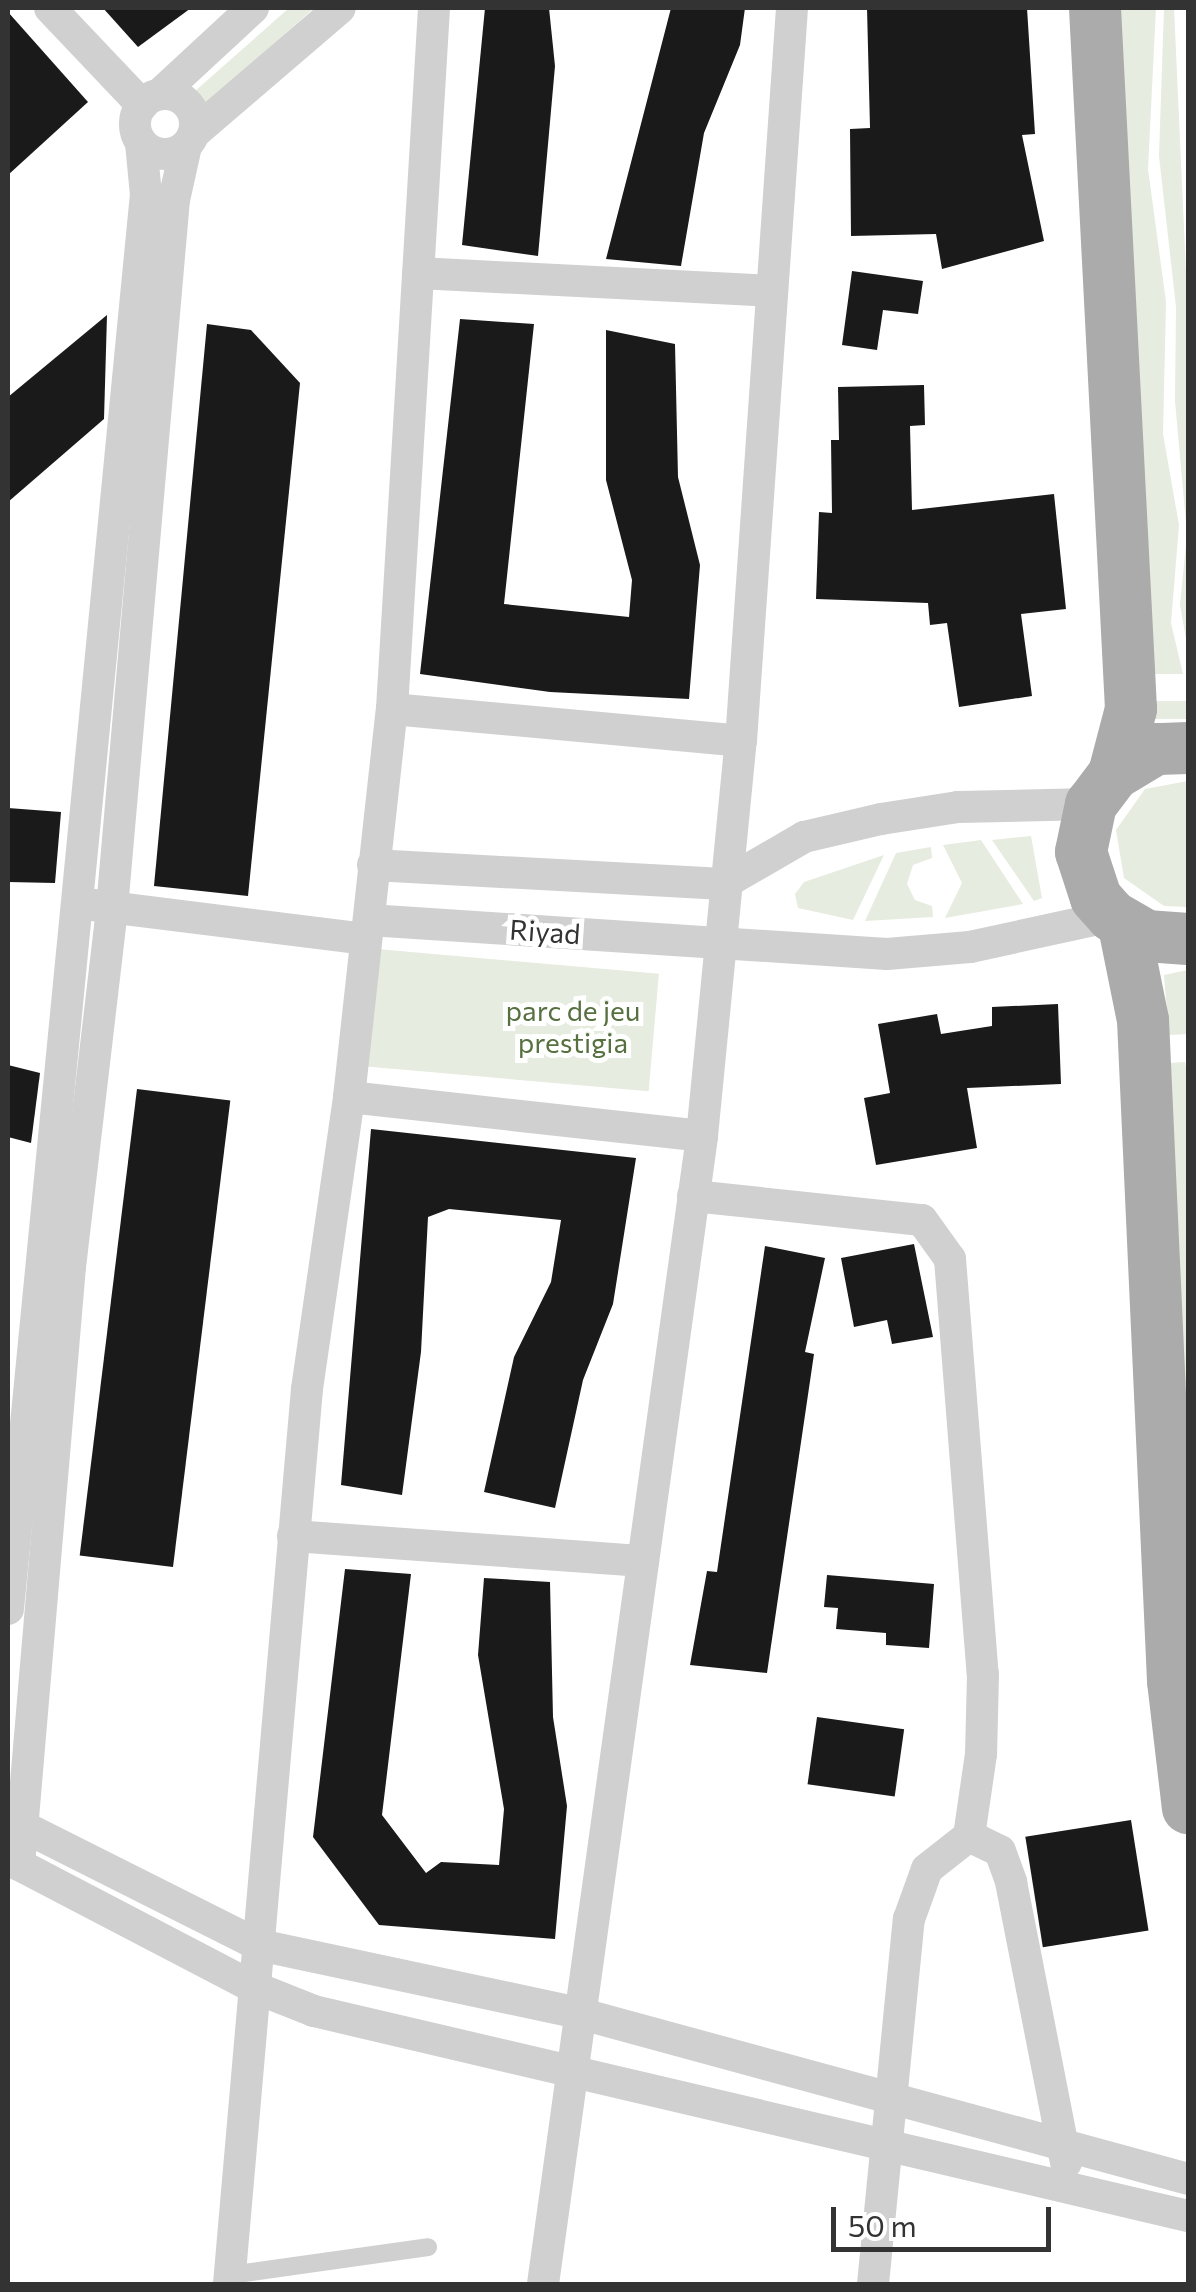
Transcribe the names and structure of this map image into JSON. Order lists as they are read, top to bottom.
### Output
{
  "streets": {
    "street": ["Riyad"]
  },
  "parks": ["parc de jeu prestigia"],
  "scale_bar": "50 m"
}
